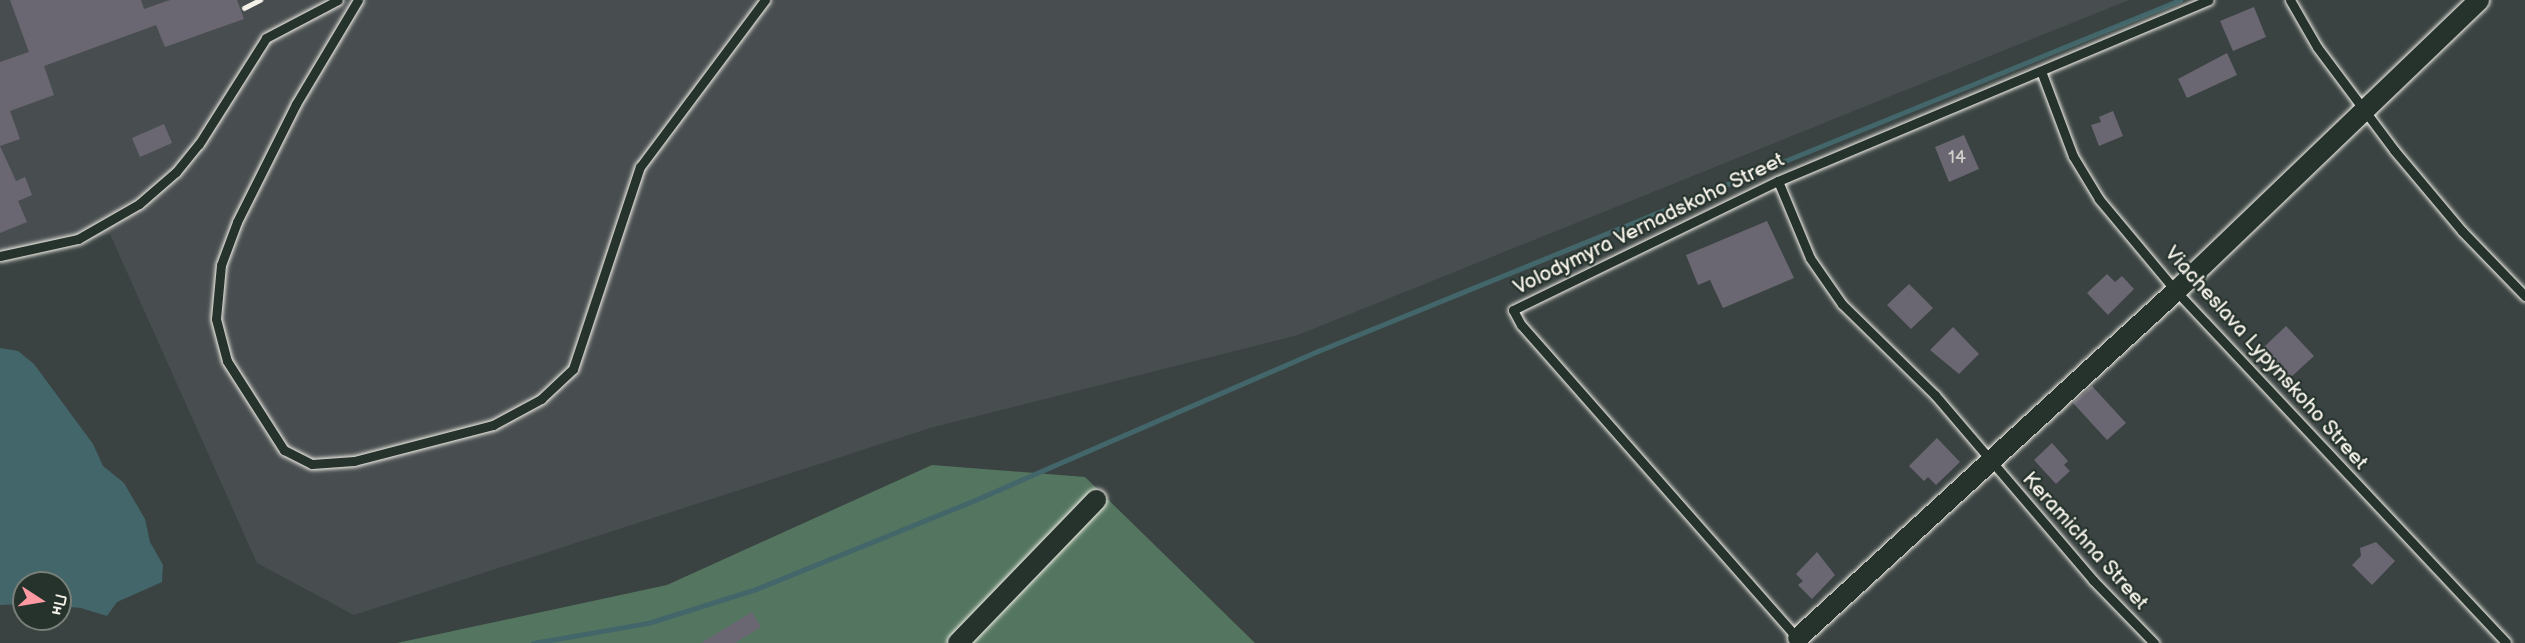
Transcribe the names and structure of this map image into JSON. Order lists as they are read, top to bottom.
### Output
{
  "streets": {
    "lane": ["Volodymyra Vernadskoho Street", "Viacheslava Lypynskoho Street", "Keramichna Street"]
  },
  "crossings": [
    ["Volodymyra Vernadskoho Street", "Viacheslava Lypynskoho Street"],
    ["Volodymyra Vernadskoho Street", "Keramichna Street"]
  ],
  "house_numbers": ["14"],
  "north": "right"
}
